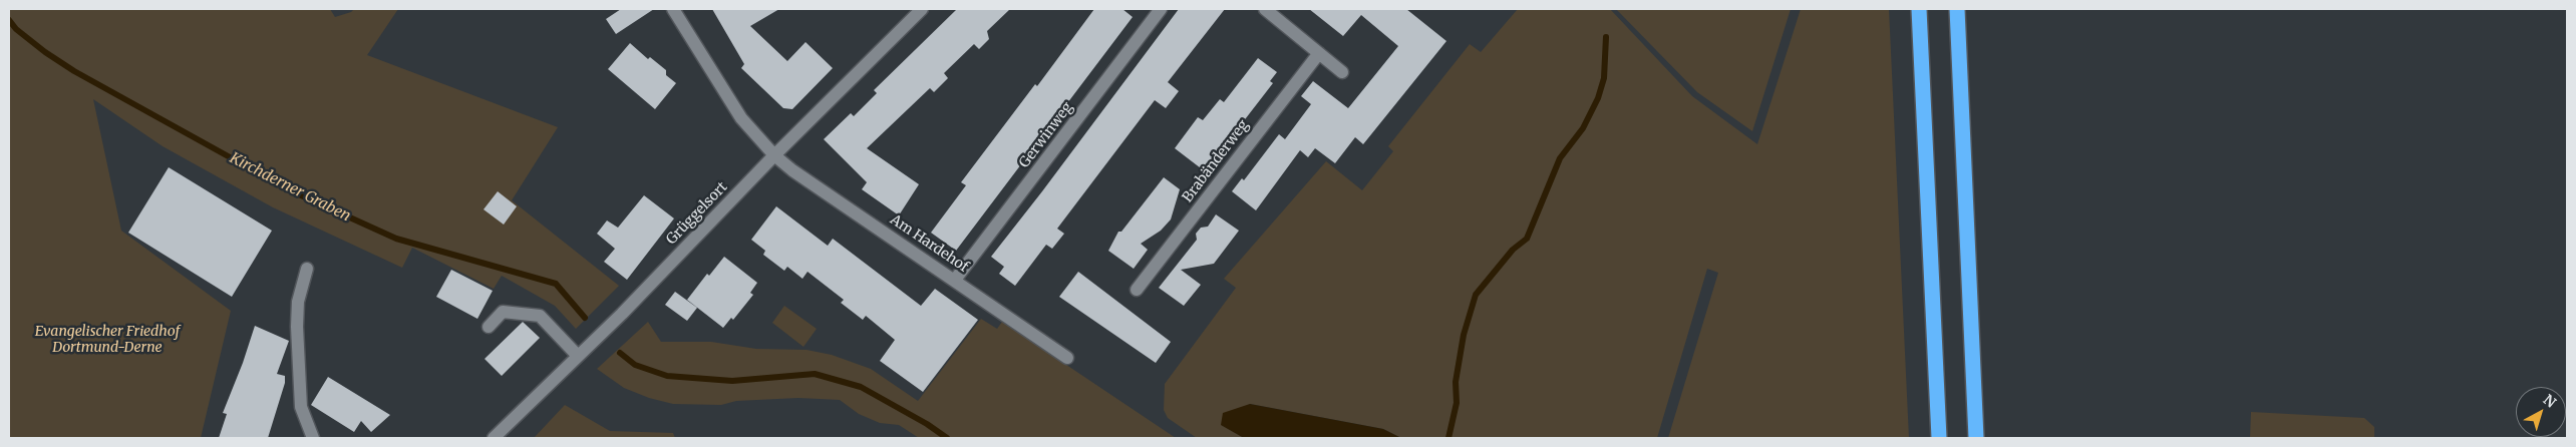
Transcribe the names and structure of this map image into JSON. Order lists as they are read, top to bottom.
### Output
{
  "streets": {
    "street": [
      "Gerwinweg",
      "Brabänderweg",
      "Grüggelsort",
      "Am Hardehof"
    ]
  },
  "crossings": [
    ["Gerwinweg", "Am Hardehof"],
    ["Grüggelsort", "Am Hardehof"]
  ],
  "water": ["Kirchderner Graben"],
  "parks": ["Evangelischer Friedhof Dortmund-Derne"],
  "north": "top right"
}
